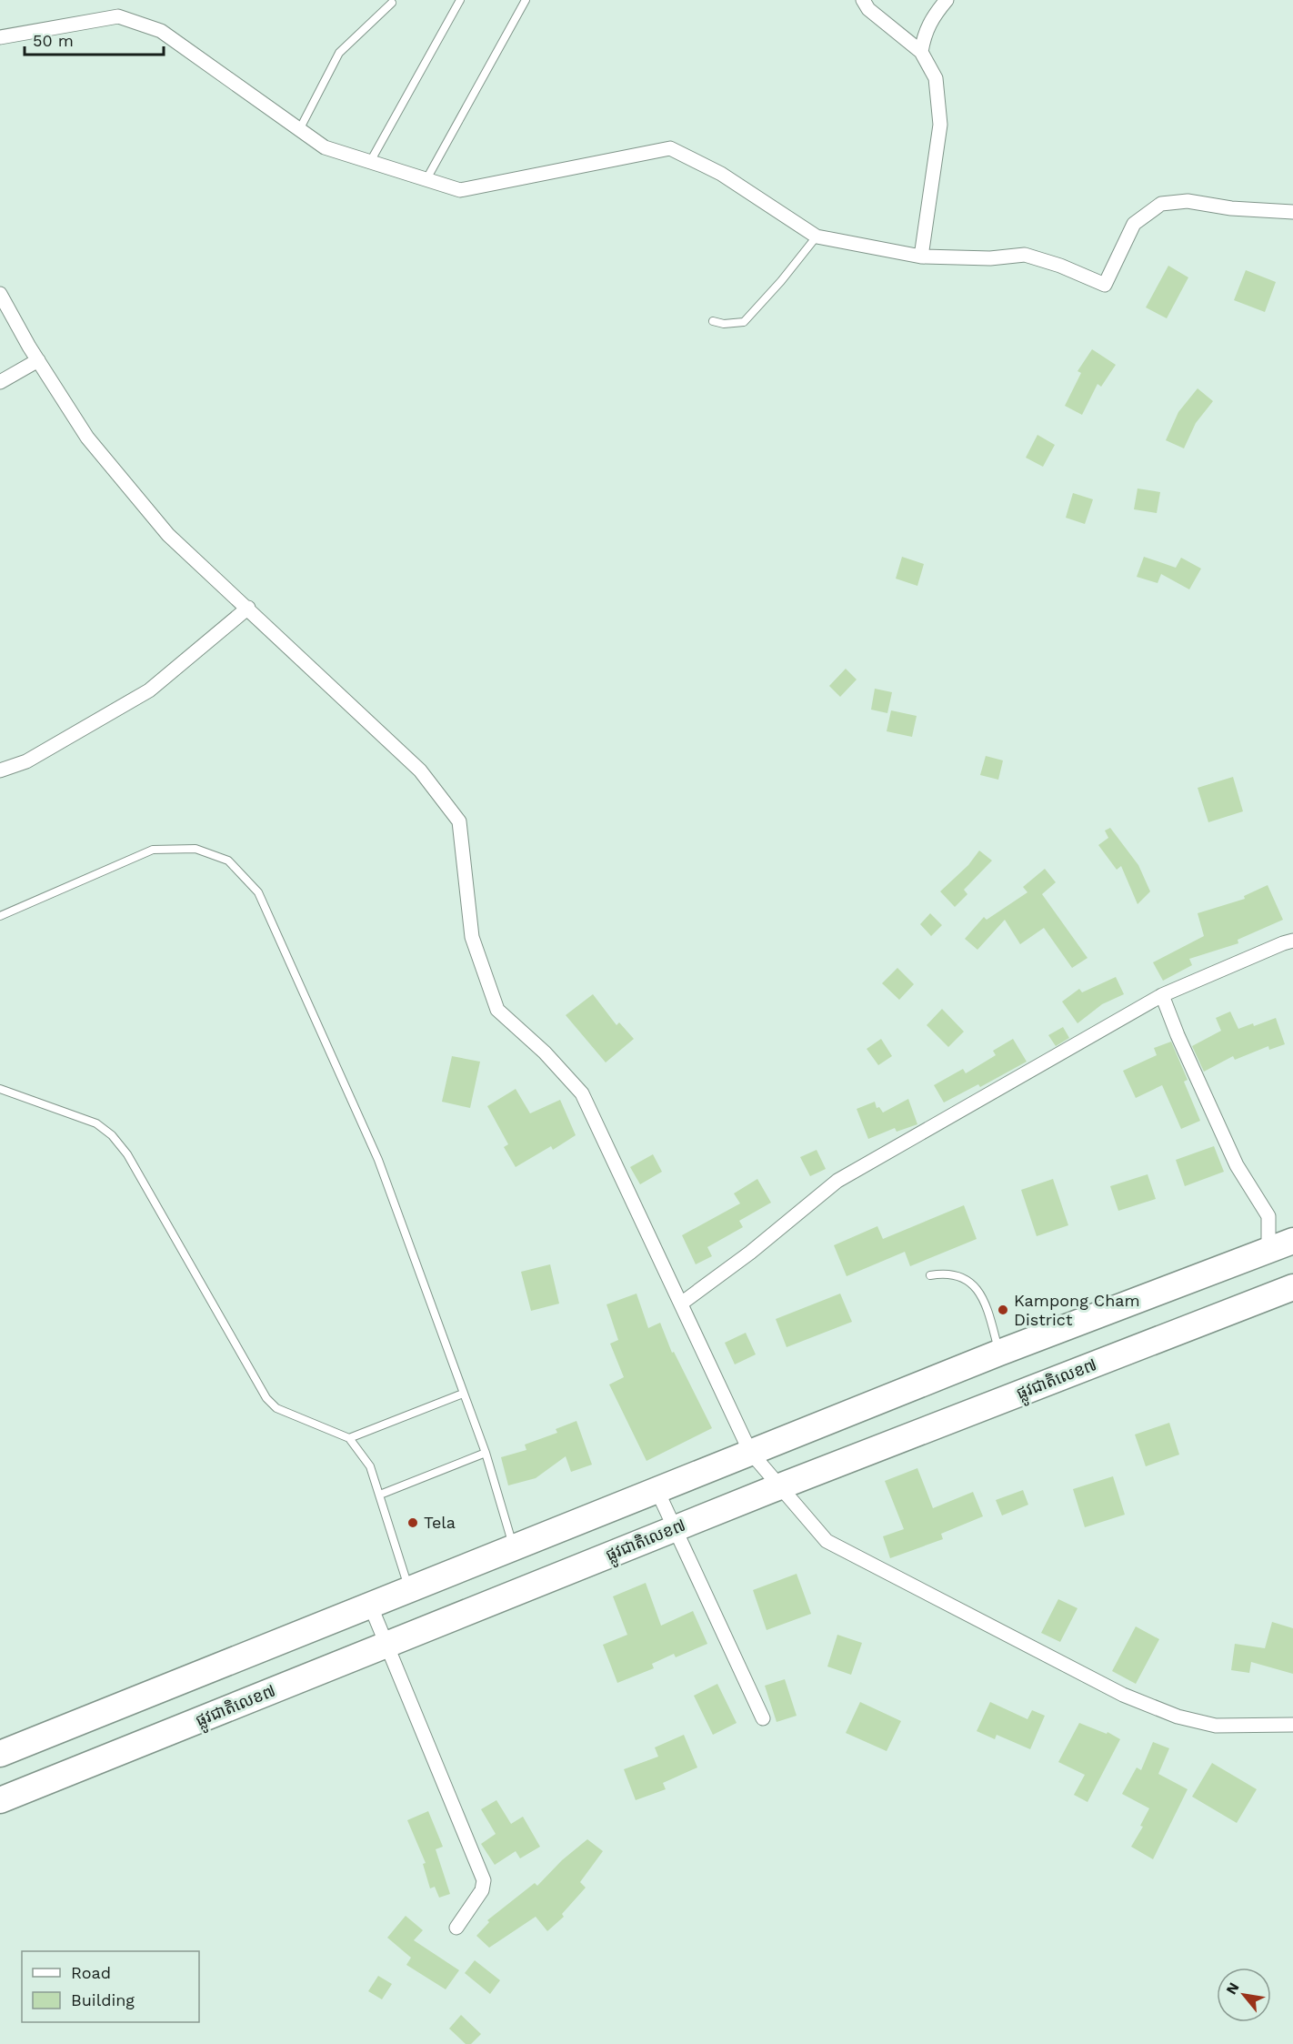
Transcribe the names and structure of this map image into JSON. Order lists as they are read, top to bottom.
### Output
{
  "streets": {
    "highway": ["ផ្លូវជាតិលេខ៧"]
  },
  "places": ["Kampong Cham District", "Tela"],
  "legend": ["Road", "Building"],
  "scale_bar": "50 m",
  "north": "top left"
}
